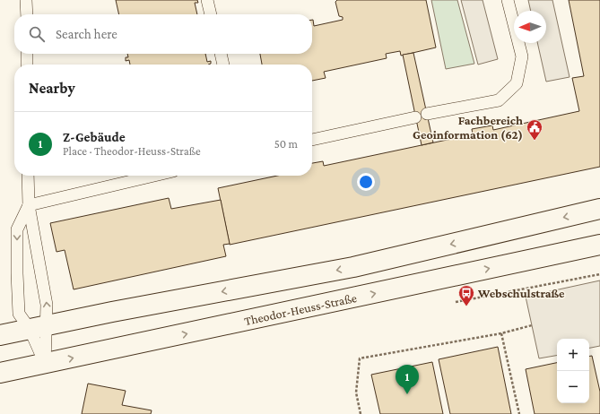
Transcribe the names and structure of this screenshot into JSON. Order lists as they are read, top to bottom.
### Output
{
  "streets": {
    "main road": ["Theodor-Heuss-Straße"]
  },
  "places": {
    "public building": ["Fachbereich Geoinformation (62)"],
    "bus stop": ["Webschulstraße"]
  },
  "north": "left",
  "page": {
    "search": "Search here",
    "heading": "Nearby",
    "list": [
      {
        "mark": "1",
        "name": "Z-Gebäude",
        "note": "Place · Theodor-Heuss-Straße",
        "value": "50 m"
      }
    ],
    "map_buttons": ["+", "−"],
    "pins": "1"
  }
}
